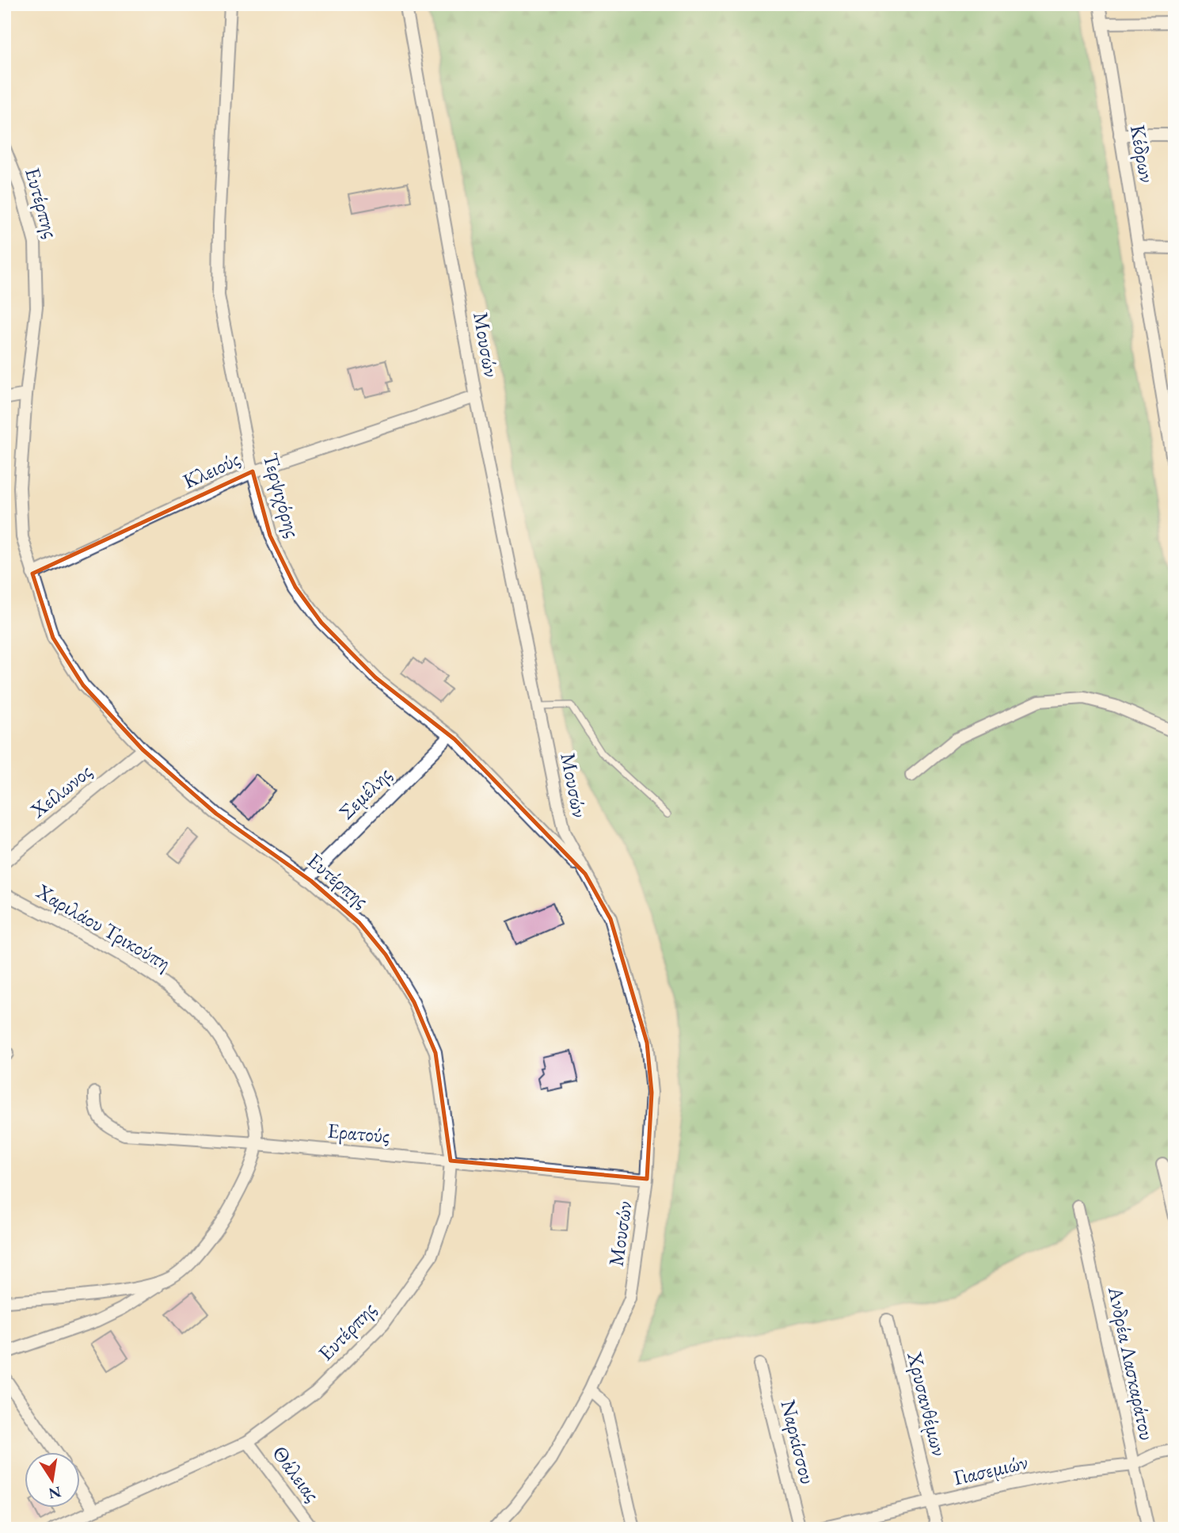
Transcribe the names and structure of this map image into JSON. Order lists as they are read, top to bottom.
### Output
{
  "streets": {
    "street": [
      "Κέδρων",
      "Ευτέρπης",
      "Μουσών",
      "Κλειούς",
      "Τερψιχόρης",
      "Χείλωνος",
      "Σεμέλης",
      "Χαριλάου Τρικούπη",
      "Ερατούς",
      "Ανδρέα Λασκαράτου",
      "Χρυσανθέμων",
      "Ναρκίσσου",
      "Γιασεμιών",
      "Θάλειας"
    ]
  },
  "crossings": [
    ["Ευτέρπης", "Κλειούς"],
    ["Ευτέρπης", "Χείλωνος"],
    ["Ευτέρπης", "Σεμέλης"],
    ["Ευτέρπης", "Ερατούς"],
    ["Ευτέρπης", "Θάλειας"],
    ["Μουσών", "Κλειούς"],
    ["Μουσών", "Τερψιχόρης"],
    ["Μουσών", "Ερατούς"],
    ["Κλειούς", "Τερψιχόρης"],
    ["Τερψιχόρης", "Σεμέλης"],
    ["Χαριλάου Τρικούπη", "Ερατούς"],
    ["Ανδρέα Λασκαράτου", "Γιασεμιών"],
    ["Χρυσανθέμων", "Γιασεμιών"]
  ],
  "north": "bottom"
}
